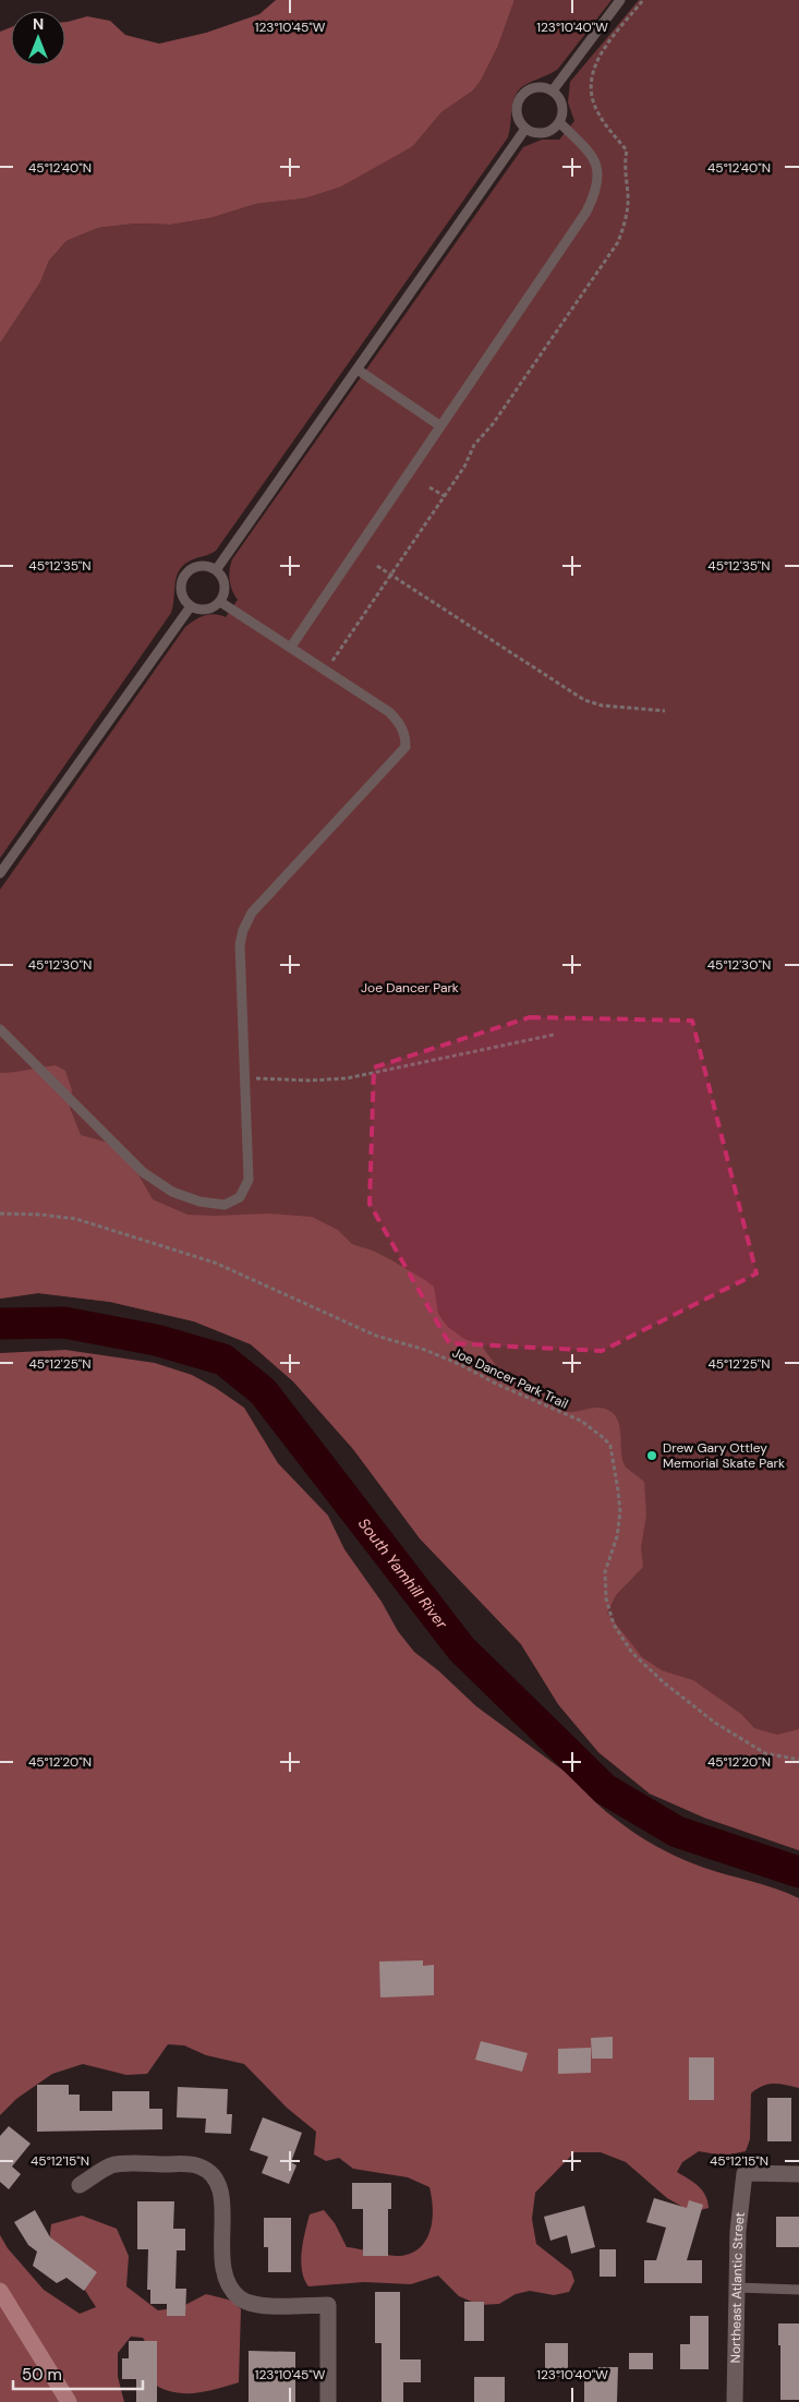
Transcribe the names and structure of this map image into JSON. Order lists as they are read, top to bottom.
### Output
{
  "streets": {
    "street": ["Northeast Atlantic Street"],
    "path": ["Joe Dancer Park Trail"]
  },
  "water": ["South Yamhill River"],
  "parks": ["Joe Dancer Park"],
  "places": ["Drew Gary Ottley Memorial Skate Park"],
  "scale_bar": "50 m",
  "north": "top",
  "coordinates": [
    "123°10'45\"W",
    "123°10'40\"W",
    "45°12'40\"N",
    "45°12'35\"N",
    "45°12'30\"N",
    "45°12'25\"N",
    "45°12'20\"N",
    "45°12'15\"N"
  ]
}
